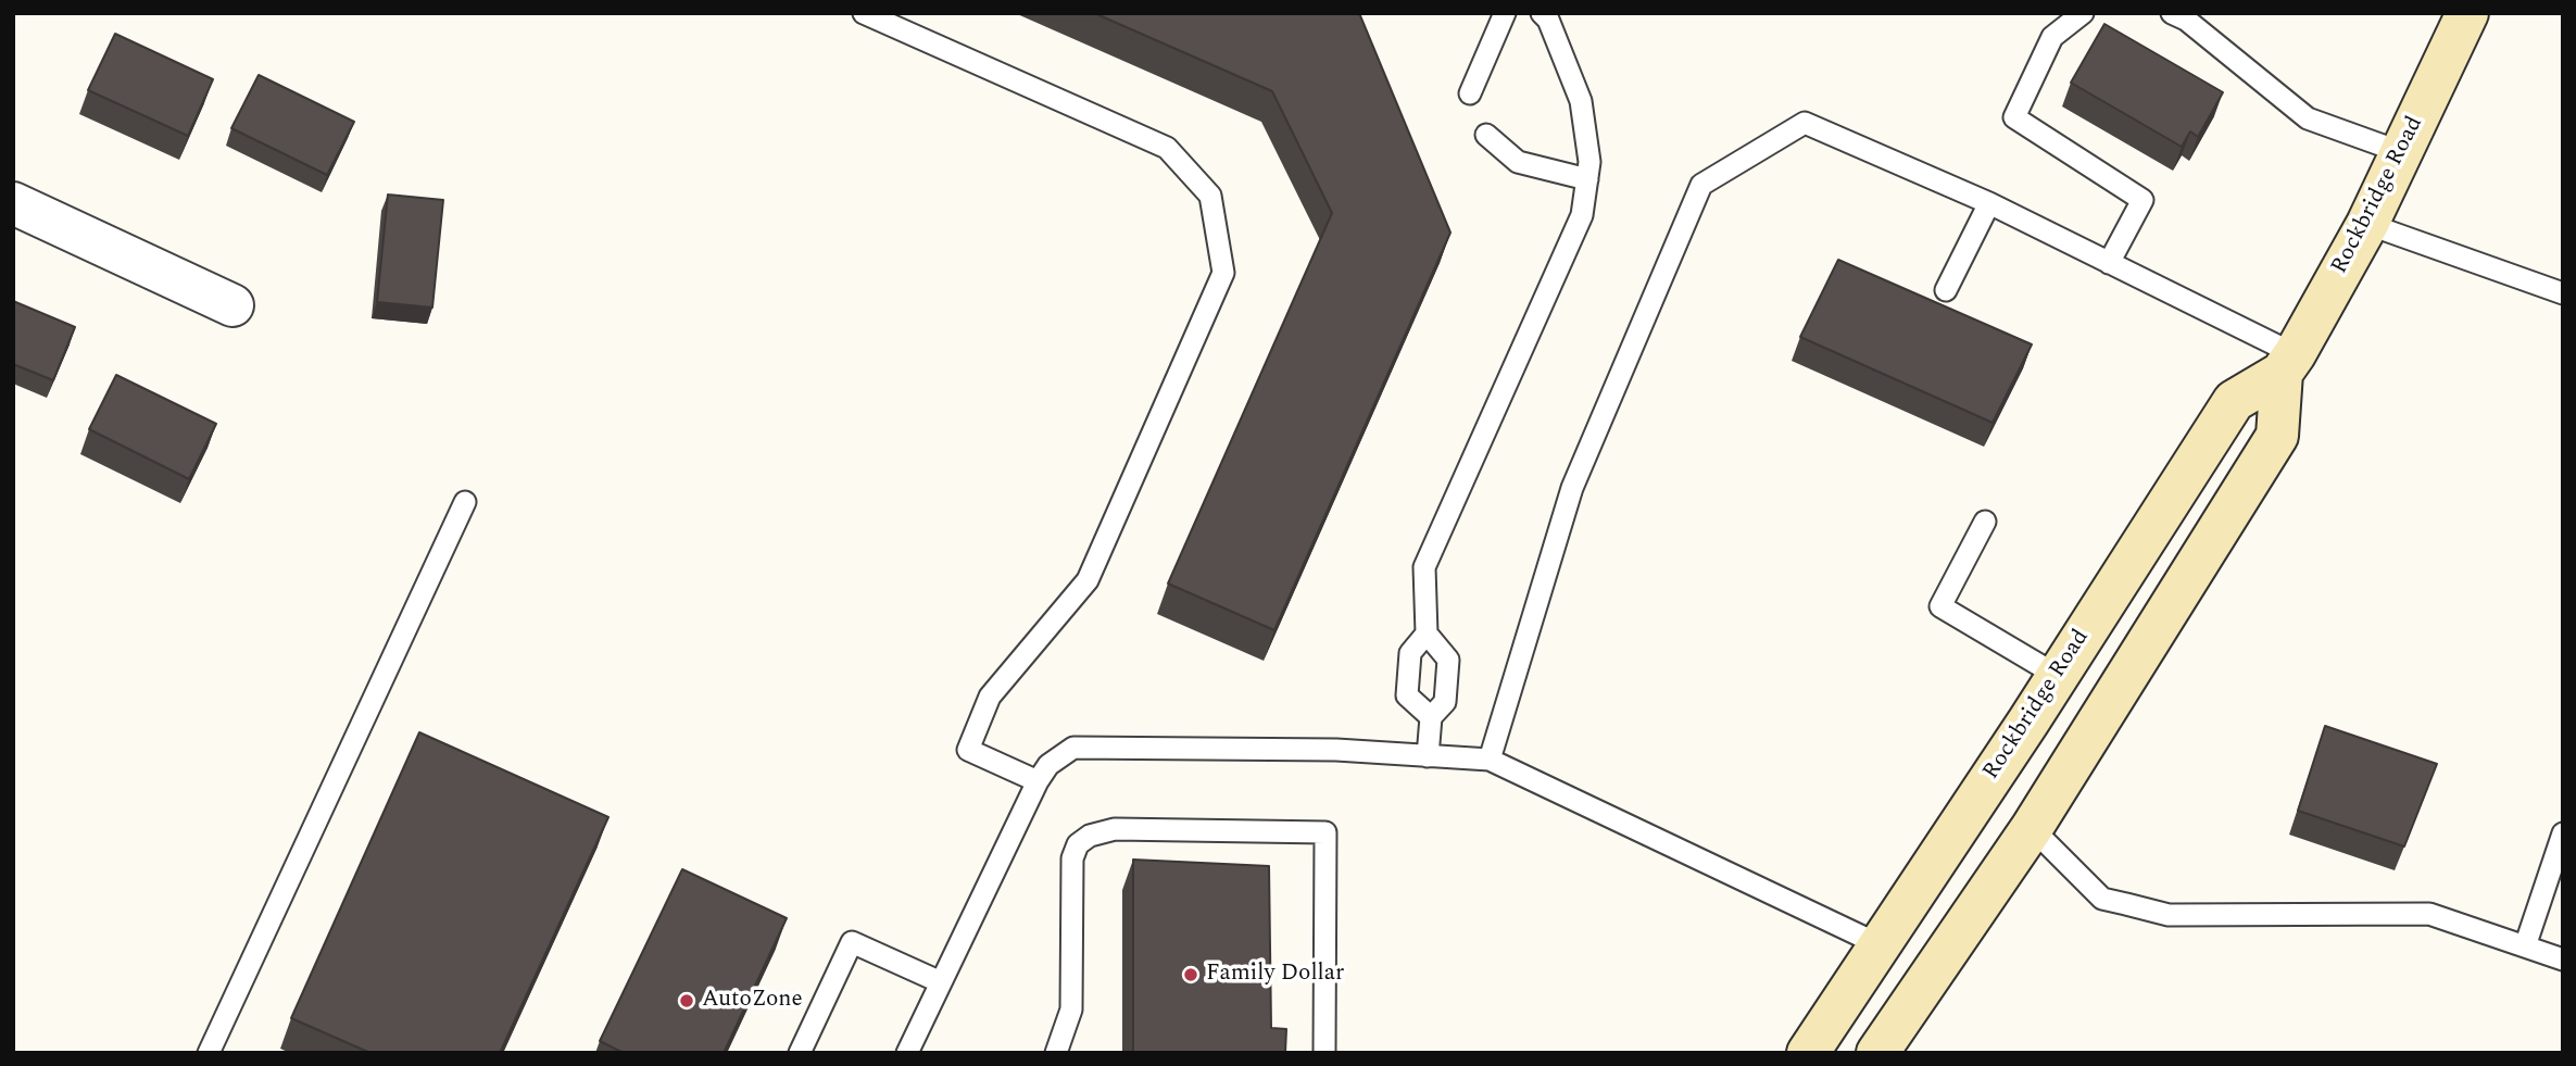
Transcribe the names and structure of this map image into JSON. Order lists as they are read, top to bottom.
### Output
{
  "streets": {
    "main road": ["Rockbridge Road"]
  },
  "places": ["Family Dollar", "AutoZone"]
}
